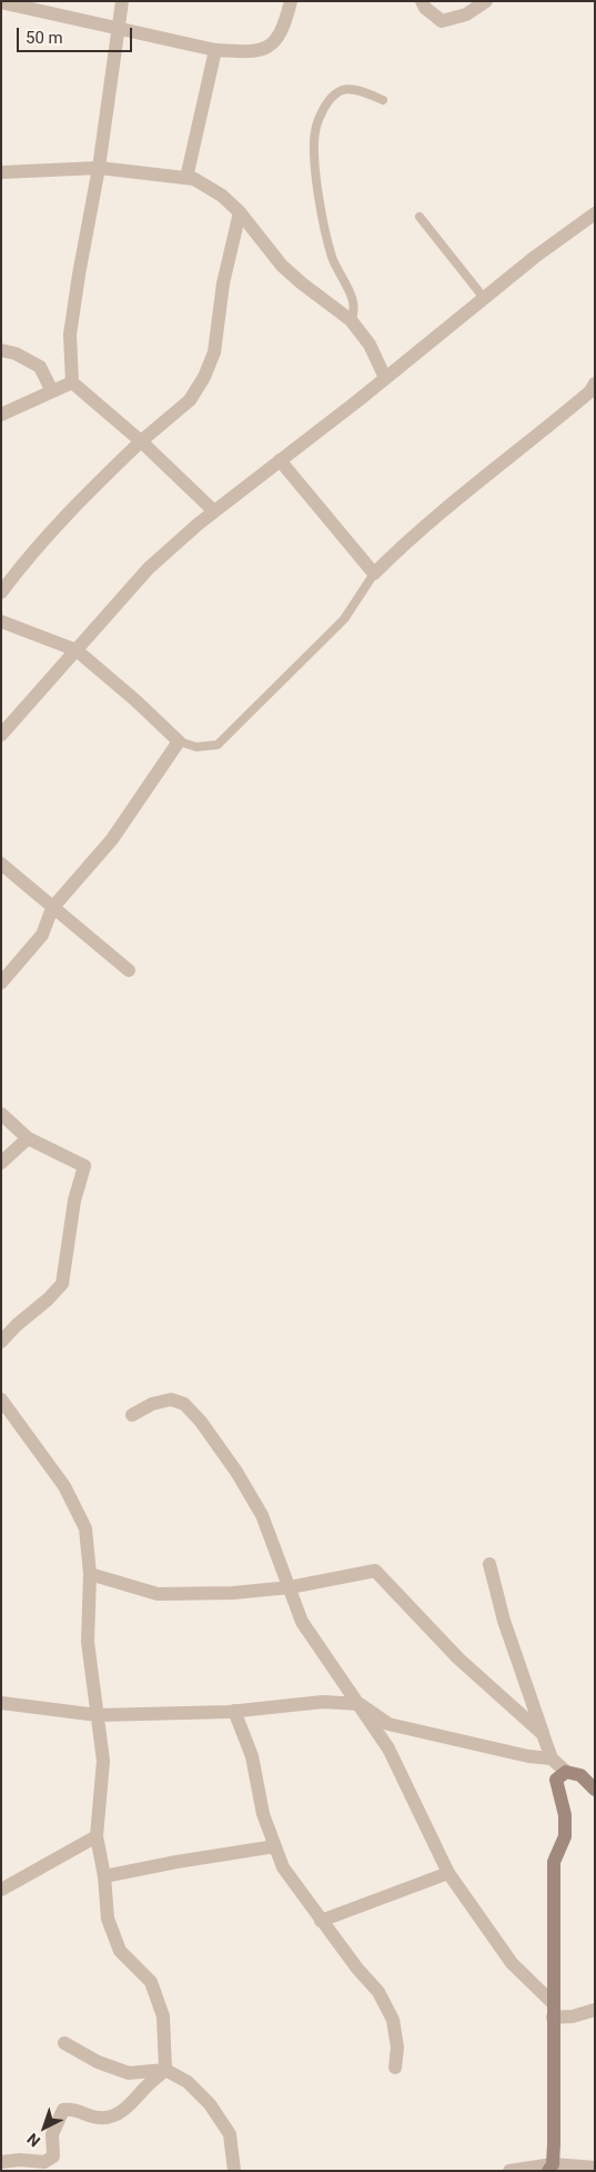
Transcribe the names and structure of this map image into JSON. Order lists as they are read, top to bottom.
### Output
{
  "scale_bar": "50 m",
  "north": "bottom left"
}
